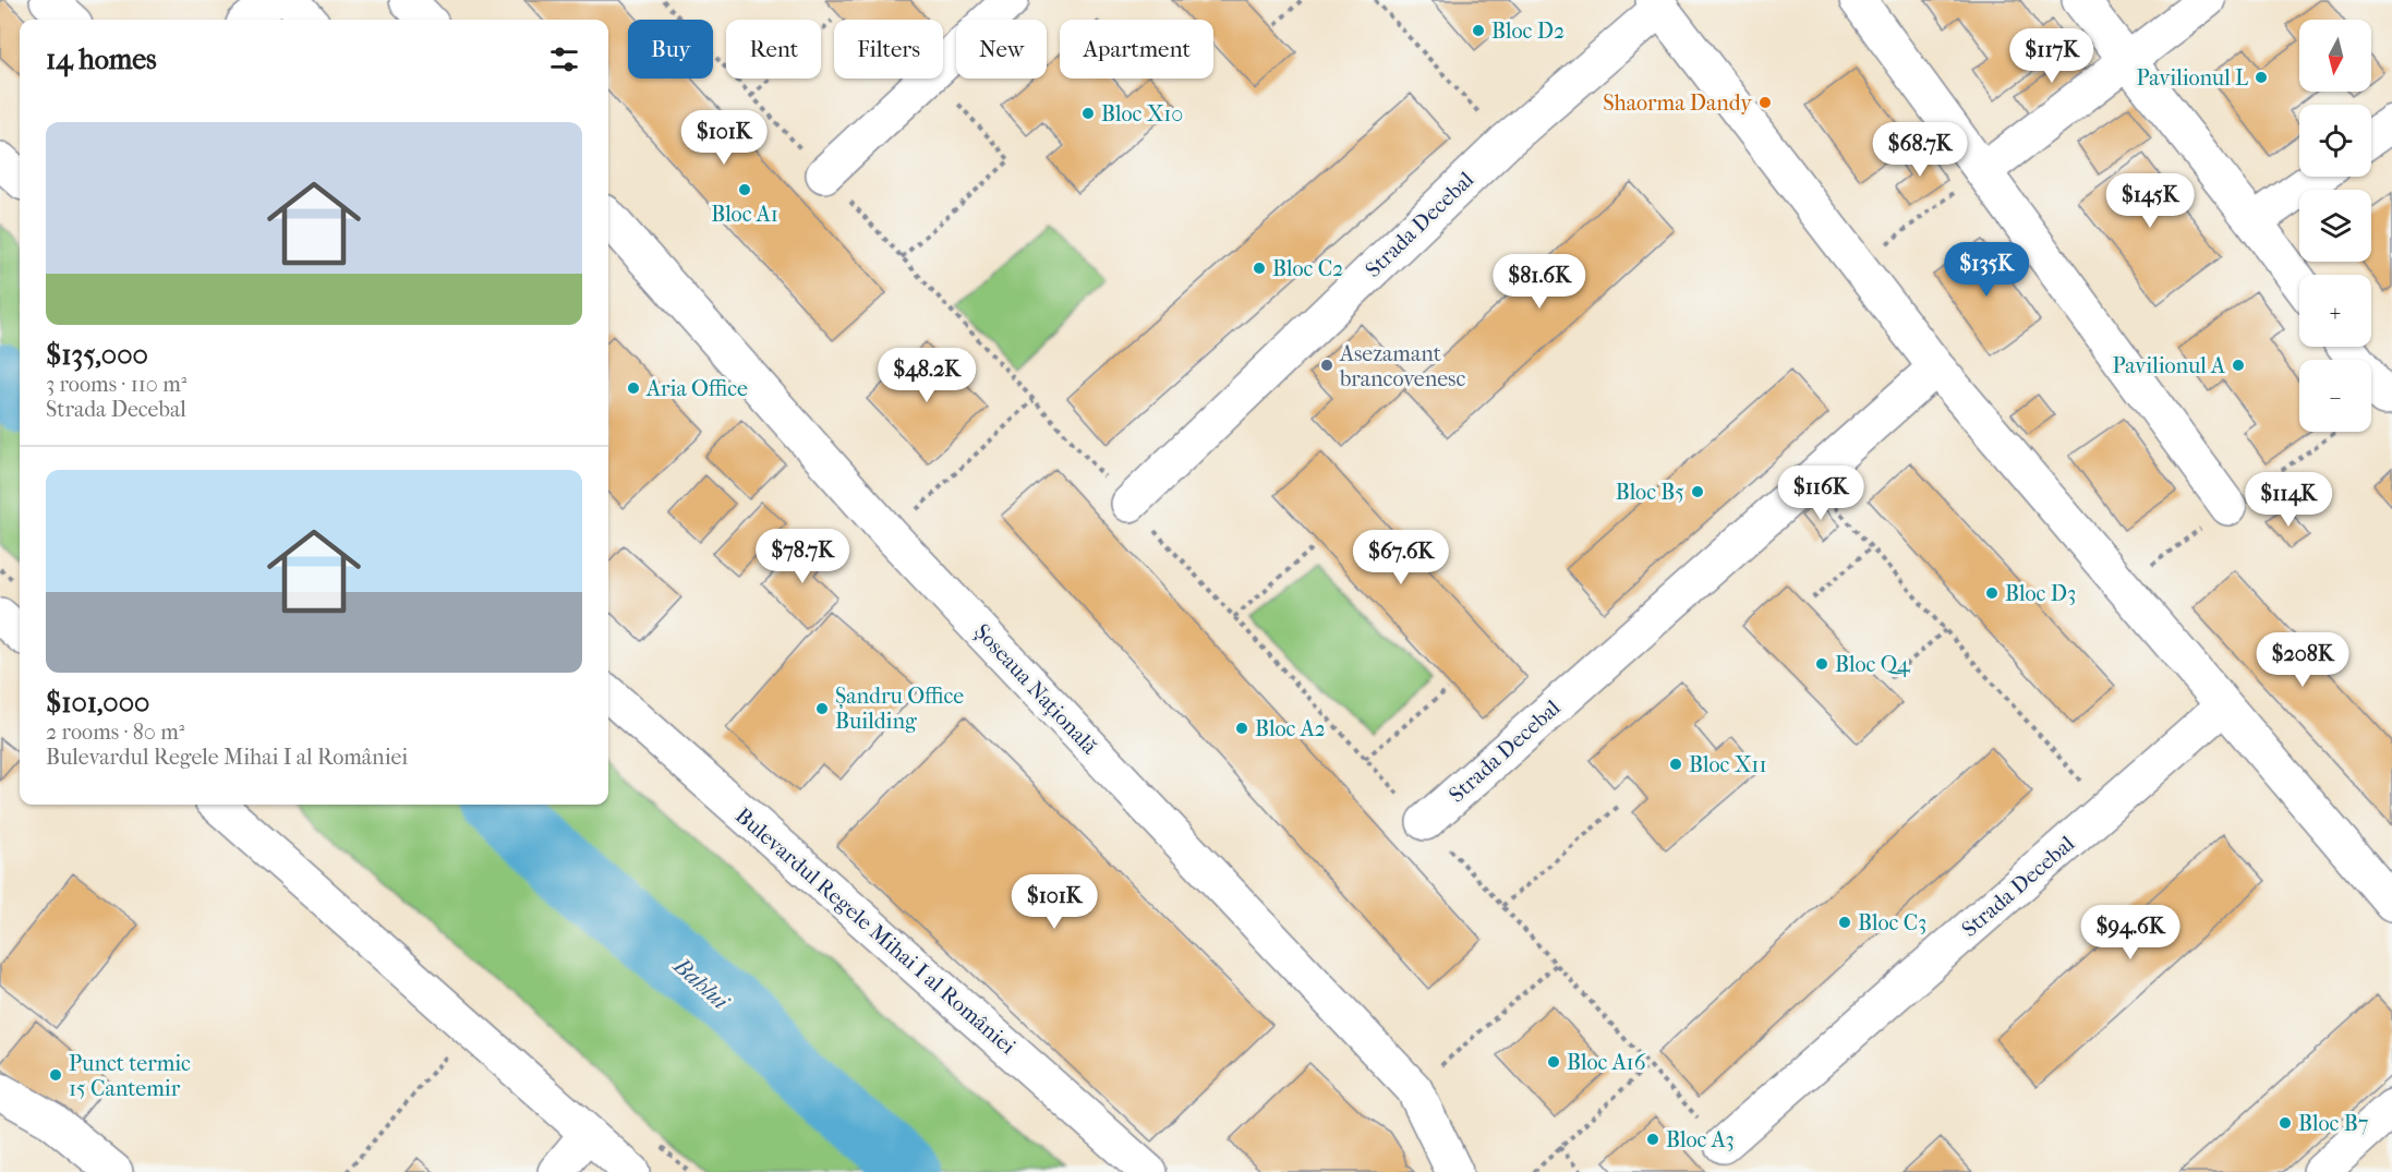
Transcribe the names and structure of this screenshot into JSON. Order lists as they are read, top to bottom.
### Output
{
  "streets": {
    "street": ["Strada Decebal", "Șoseaua Națională", "Bulevardul Regele Mihai I al României"]
  },
  "water": ["Bahlui"],
  "places": [
    "Bloc D2",
    "Pavilionul L",
    "Shaorma Dandy",
    "Bloc X10",
    "Bloc A1",
    "Bloc C2",
    "Asezamant brancovenesc",
    "Pavilionul A",
    "Aria Office",
    "Bloc B5",
    "Bloc D3",
    "Bloc Q4",
    "Șandru Office Building",
    "Bloc A2",
    "Bloc X11",
    "Bloc C3",
    "Bloc A16",
    "Punct termic 15 Cantemir",
    "Bloc B7",
    "Bloc A3"
  ],
  "north": "bottom",
  "page": {
    "map_buttons": ["+", "−"],
    "chip": [
      "Buy",
      "Rent",
      "Filters",
      "New",
      "Apartment"
    ],
    "heading": "14 homes",
    "price": [
      "$117K",
      "$101K",
      "$68.7K",
      "$145K",
      "$135K",
      "$81.6K",
      "$48.2K",
      "$116K",
      "$114K",
      "$78.7K",
      "$67.6K",
      "$208K",
      "$101K",
      "$94.6K"
    ],
    "list": [
      {
        "name": "$135,000",
        "note": "3 rooms · 110 m² · Strada Decebal"
      },
      {
        "name": "$101,000",
        "note": "2 rooms · 80 m² · Bulevardul Regele Mihai I al României"
      }
    ]
  }
}
